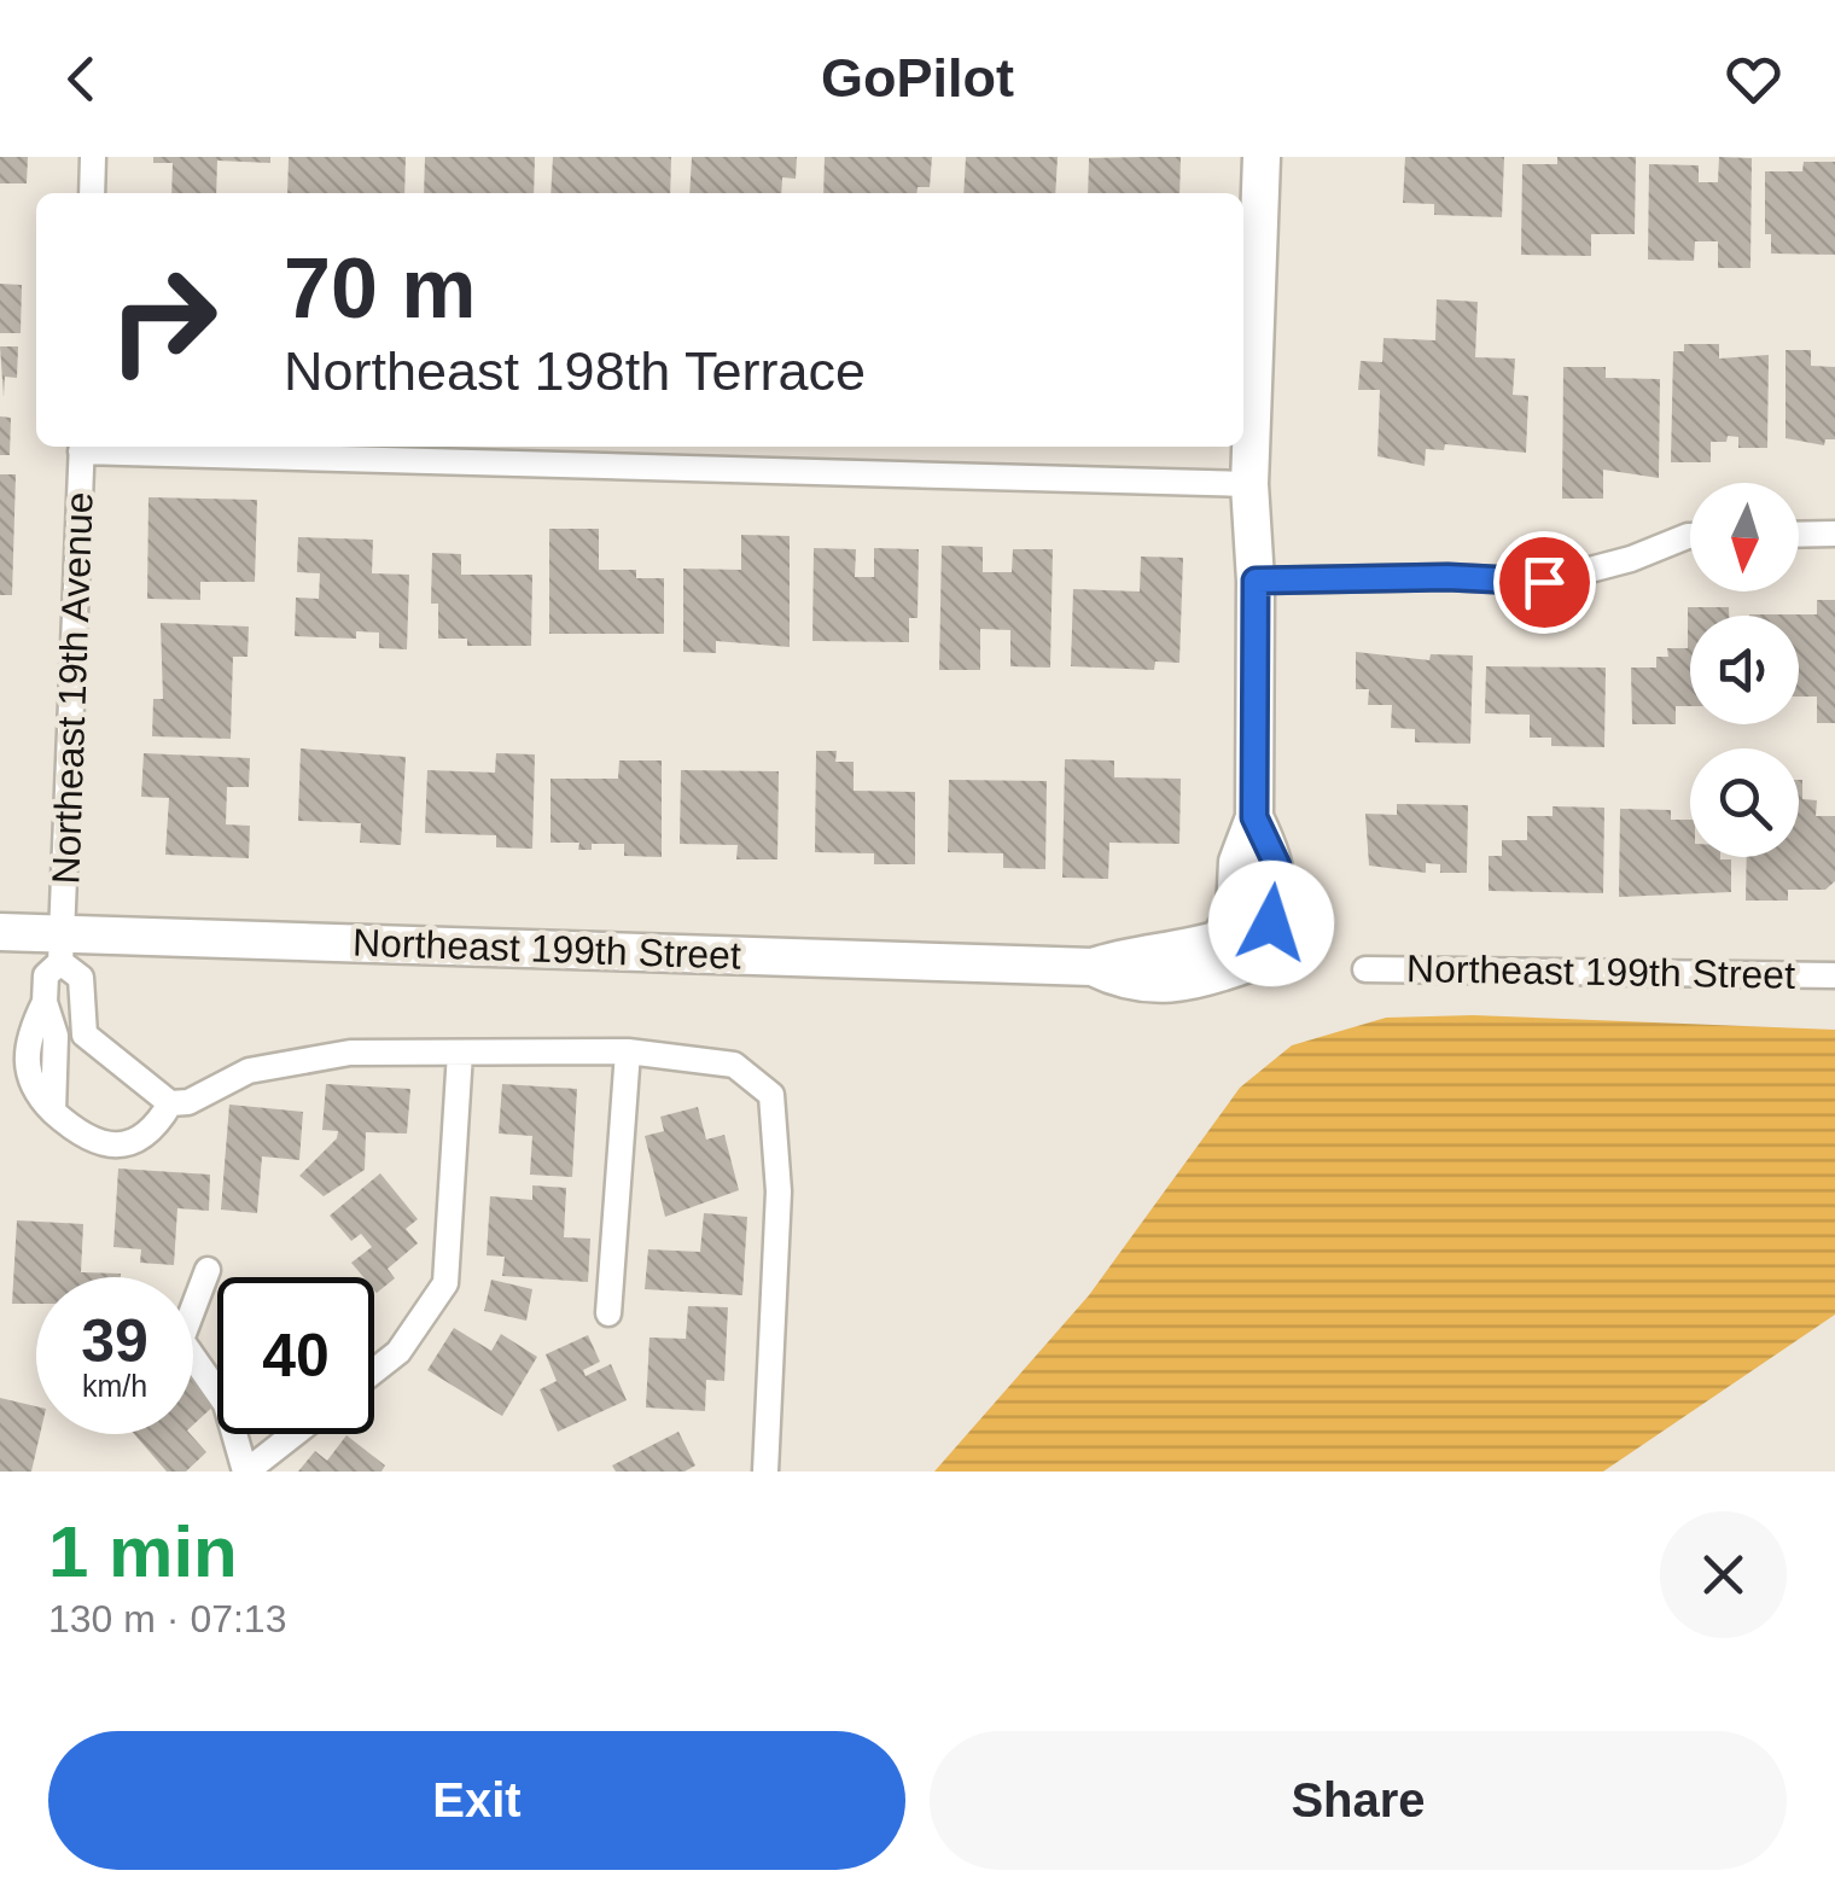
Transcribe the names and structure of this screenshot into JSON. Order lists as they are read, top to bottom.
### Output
{
  "streets": {
    "street": ["Northeast 19th Avenue", "Northeast 199th Street"]
  },
  "crossings": [
    ["Northeast 19th Avenue", "Northeast 199th Street"]
  ],
  "north": "bottom",
  "page": {
    "header": "GoPilot",
    "turn": ["70 m", "Northeast 198th Terrace"],
    "speed": "39 km/h",
    "limit": "40",
    "heading": ["1 min", "130 m · 07:13"],
    "buttons": ["Exit", "Share"]
  }
}
